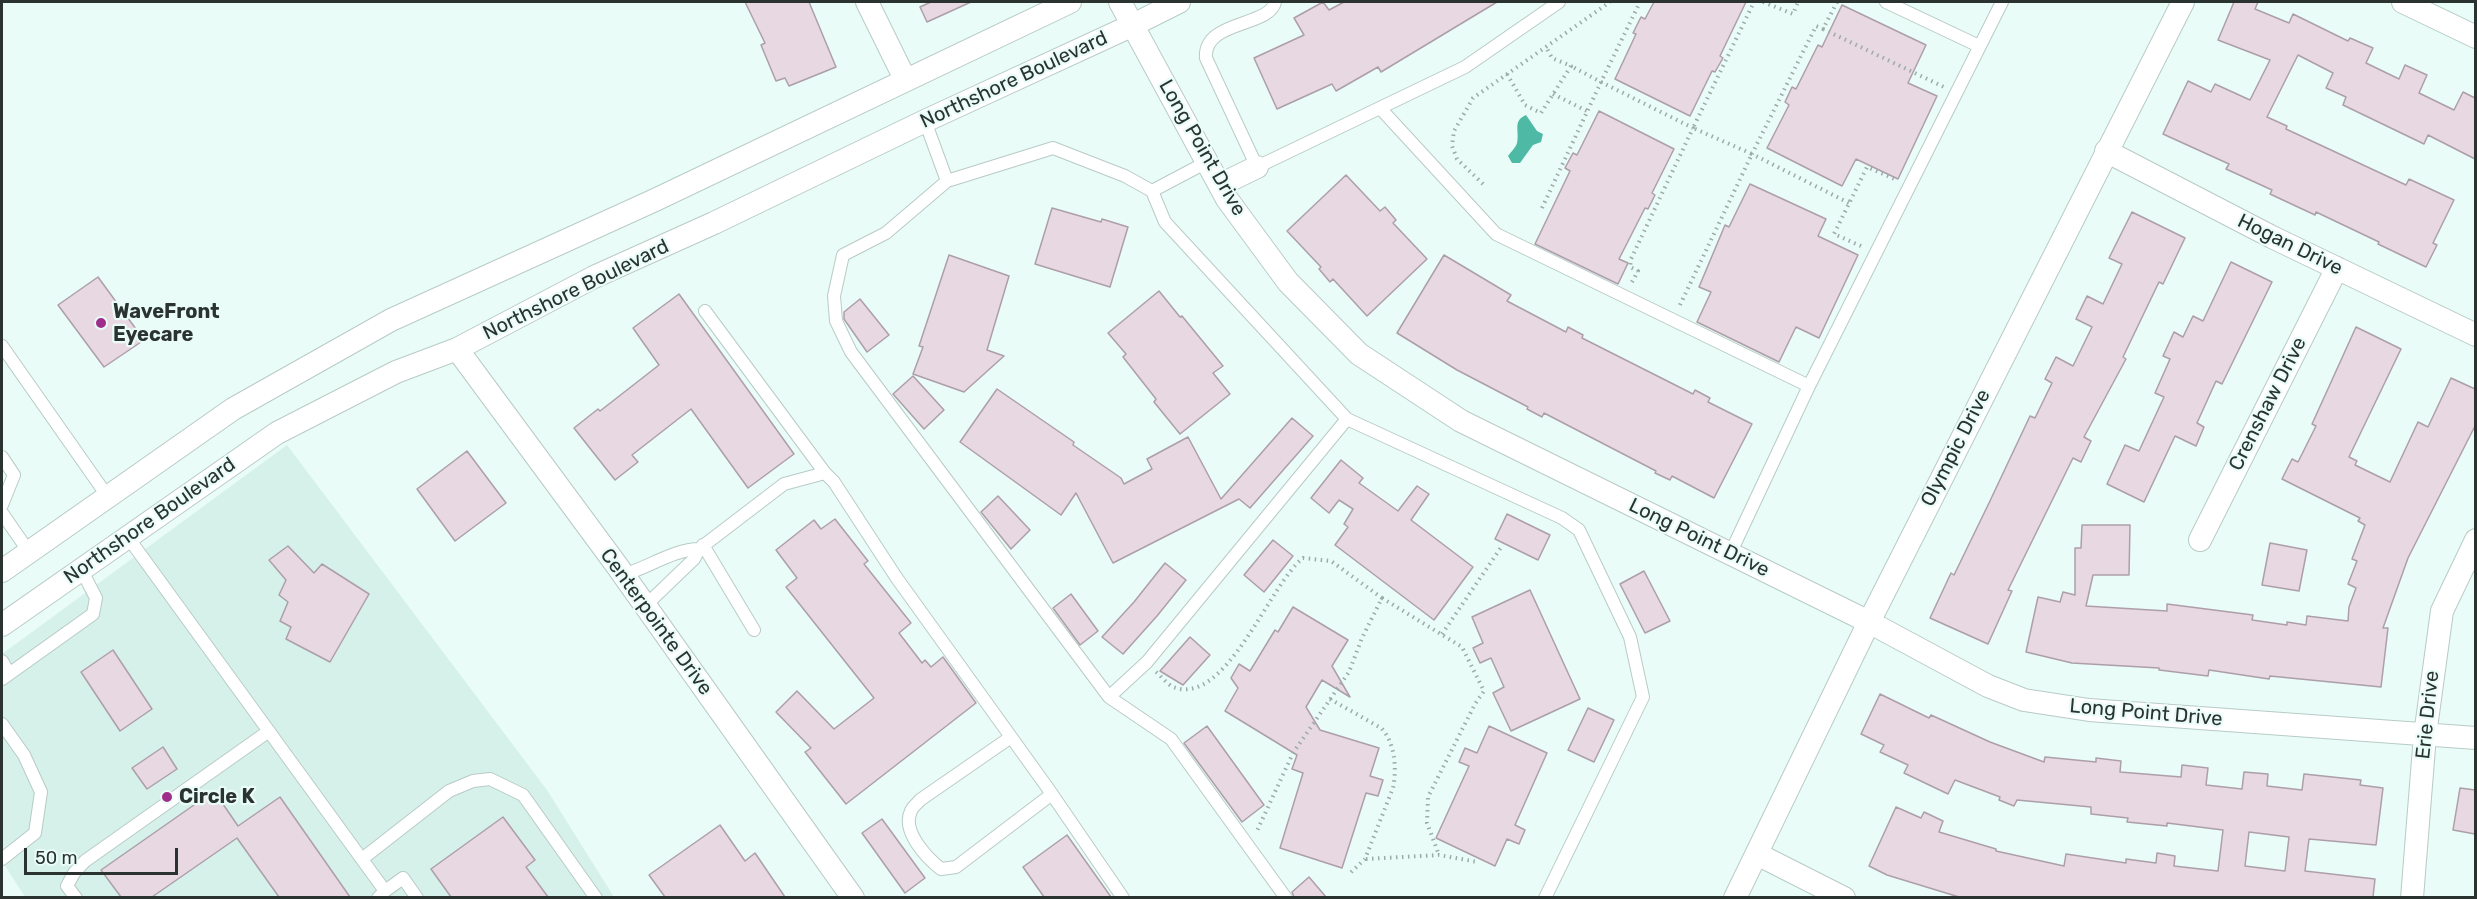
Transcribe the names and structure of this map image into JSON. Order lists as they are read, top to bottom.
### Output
{
  "streets": {
    "street": [
      "Northshore Boulevard",
      "Long Point Drive",
      "Hogan Drive",
      "Crenshaw Drive",
      "Olympic Drive",
      "Centerpointe Drive",
      "Erie Drive"
    ]
  },
  "crossings": [
    ["Northshore Boulevard", "Long Point Drive"],
    ["Northshore Boulevard", "Centerpointe Drive"],
    ["Long Point Drive", "Olympic Drive"],
    ["Long Point Drive", "Erie Drive"],
    ["Hogan Drive", "Crenshaw Drive"],
    ["Hogan Drive", "Olympic Drive"]
  ],
  "places": ["WaveFront Eyecare", "Circle K"],
  "scale_bar": "50 m"
}
